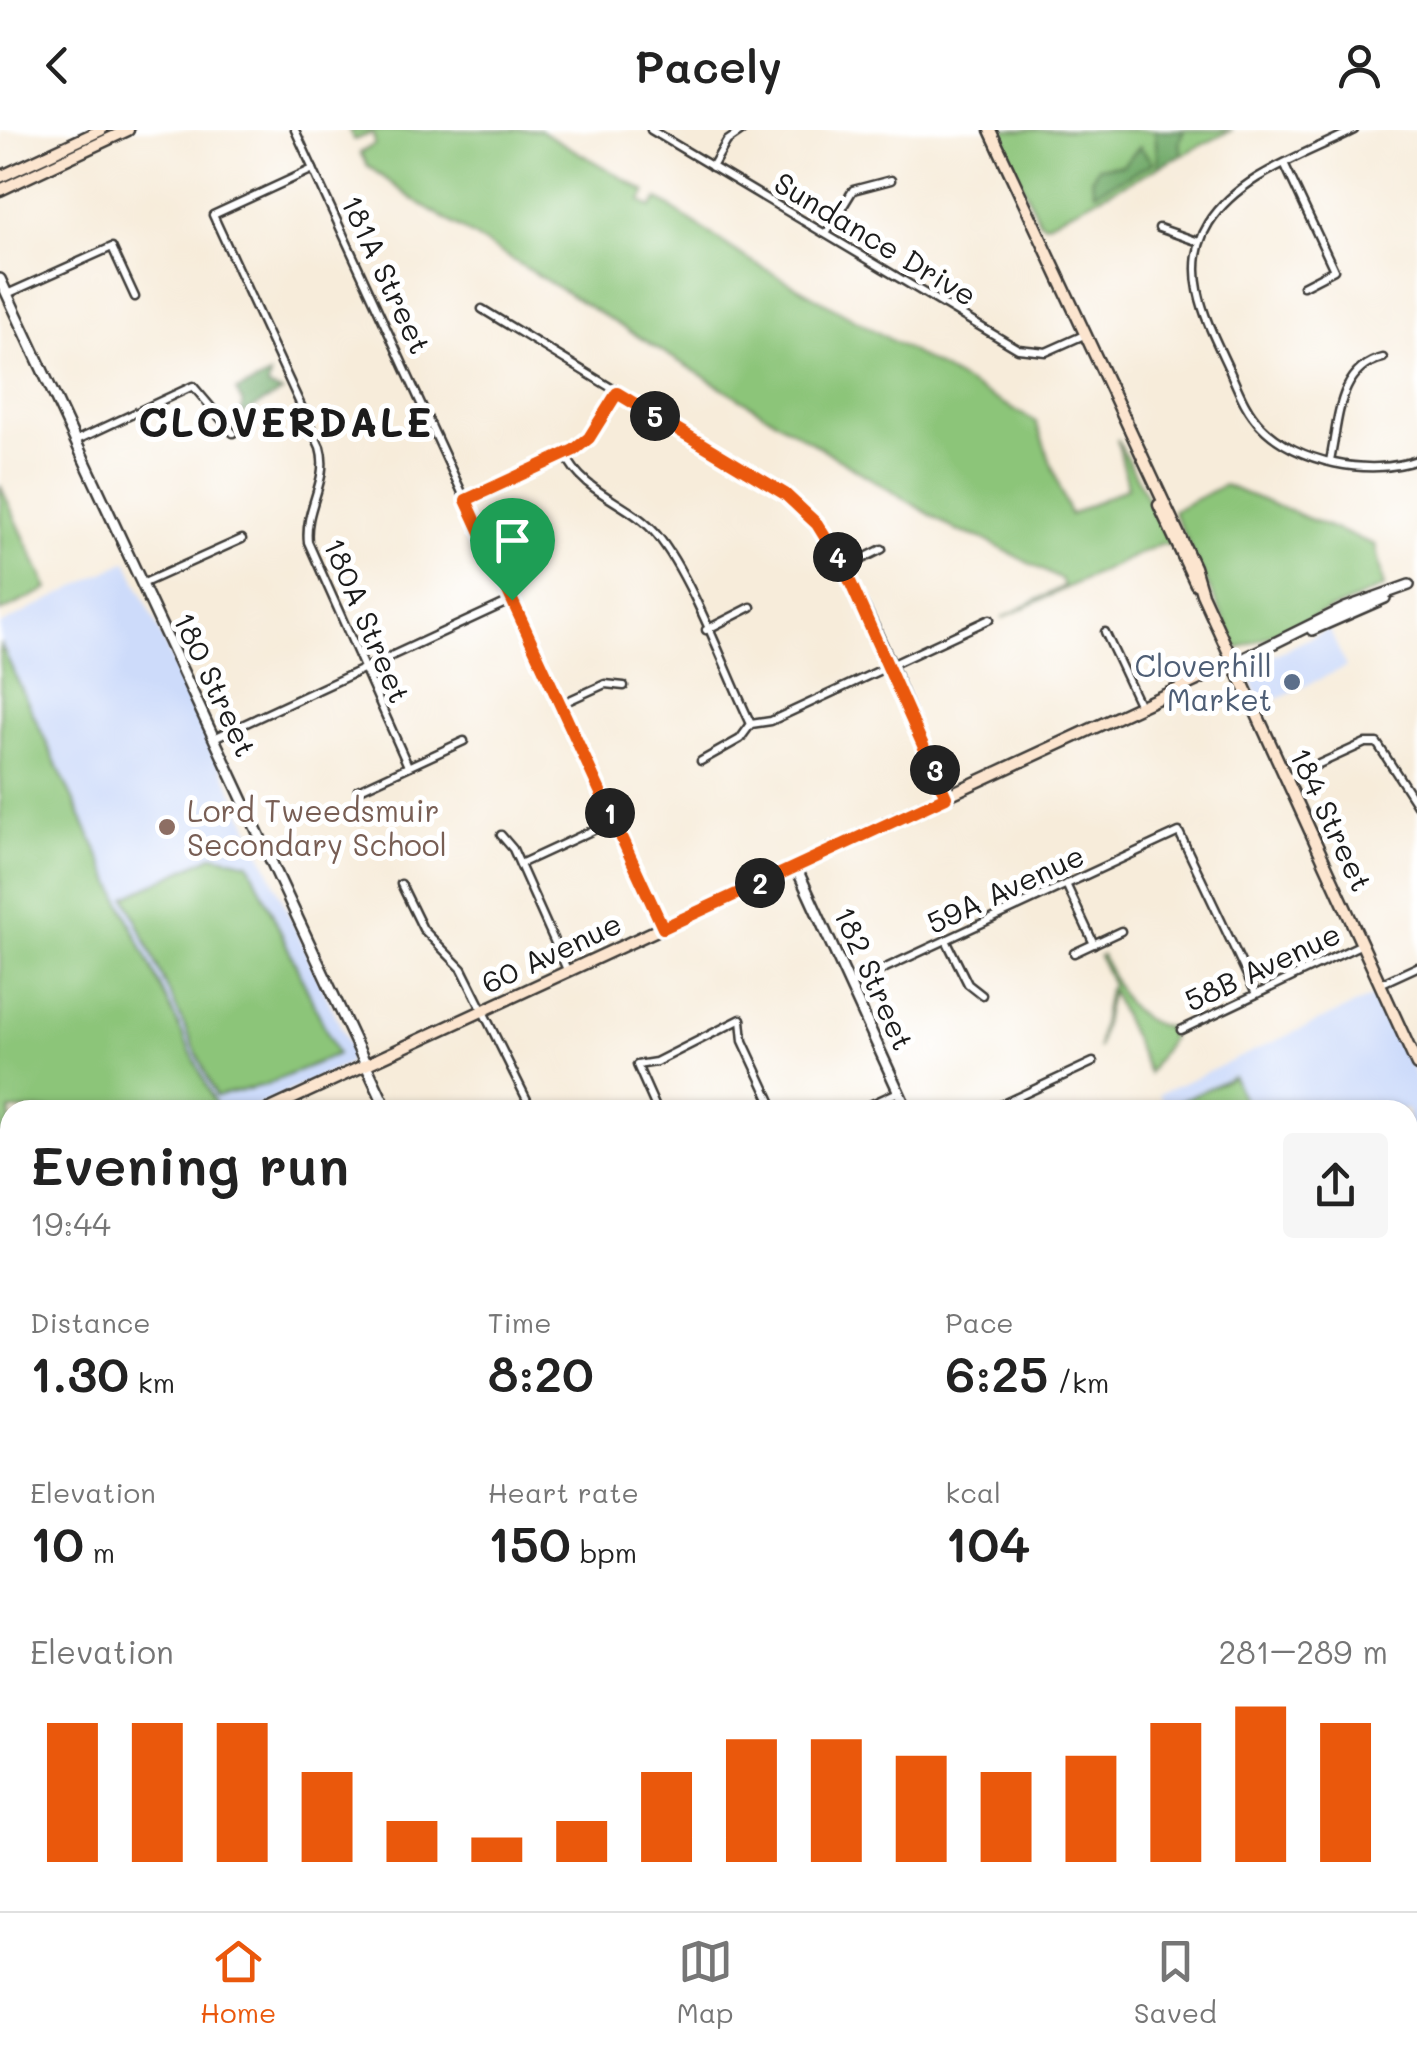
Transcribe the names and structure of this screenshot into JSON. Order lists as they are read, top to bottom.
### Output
{
  "streets": {
    "main road": ["184 Street", "60 Avenue"],
    "street": [
      "Sundance Drive",
      "181A Street",
      "180A Street",
      "180 Street",
      "59A Avenue",
      "58B Avenue",
      "182 Street"
    ]
  },
  "crossings": [
    ["Sundance Drive", "184 Street"],
    ["181A Street", "180A Street"],
    ["181A Street", "60 Avenue"],
    ["180 Street", "60 Avenue"],
    ["184 Street", "60 Avenue"],
    ["184 Street", "58B Avenue"],
    ["59A Avenue", "58B Avenue"],
    ["59A Avenue", "182 Street"],
    ["60 Avenue", "182 Street"]
  ],
  "districts": ["CLOVERDALE"],
  "places": ["Cloverhill Market", "Lord Tweedsmuir Secondary School"],
  "page": {
    "header": "Pacely",
    "pins": [
      "5",
      "4",
      "3",
      "1",
      "2"
    ],
    "heading": ["Evening run", "19:44"],
    "stats": [
      ["Distance", "1.30 km"],
      ["Time", "8:20"],
      ["Pace", "6:25 /km"],
      ["Elevation", "10 m"],
      ["Heart rate", "150 bpm"],
      ["kcal", "104"]
    ],
    "chart": ["Elevation", "281–289 m"],
    "tabs": ["Home", "Map", "Saved"]
  }
}
